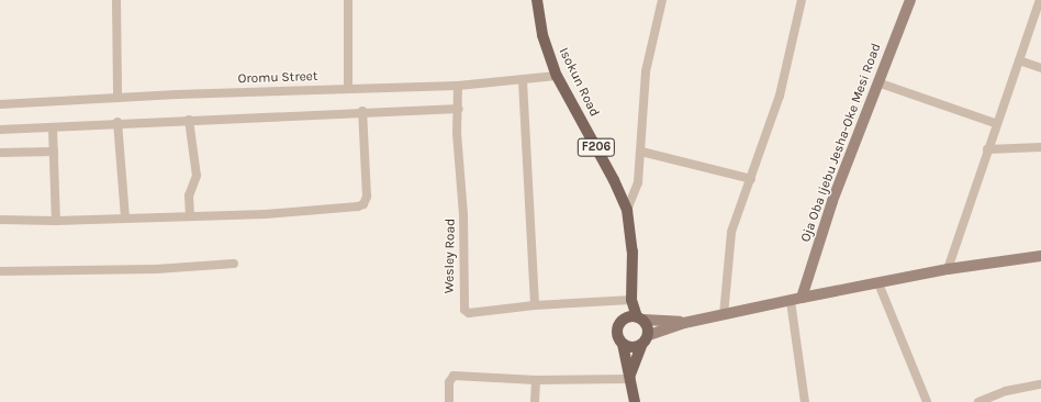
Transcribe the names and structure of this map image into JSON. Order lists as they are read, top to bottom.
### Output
{
  "streets": {
    "main road": ["Isokun Road", "Oja Oba Ijebu Jesha-Oke Mesi Road", "F206"],
    "street": ["Oromu Street", "Wesley Road"]
  },
  "crossings": [
    ["Oromu Street", "Isokun Road"],
    ["Oromu Street", "Wesley Road"],
    ["Isokun Road", "F206"],
    ["Isokun Road", "Wesley Road"],
    ["F206", "Wesley Road"]
  ]
}
